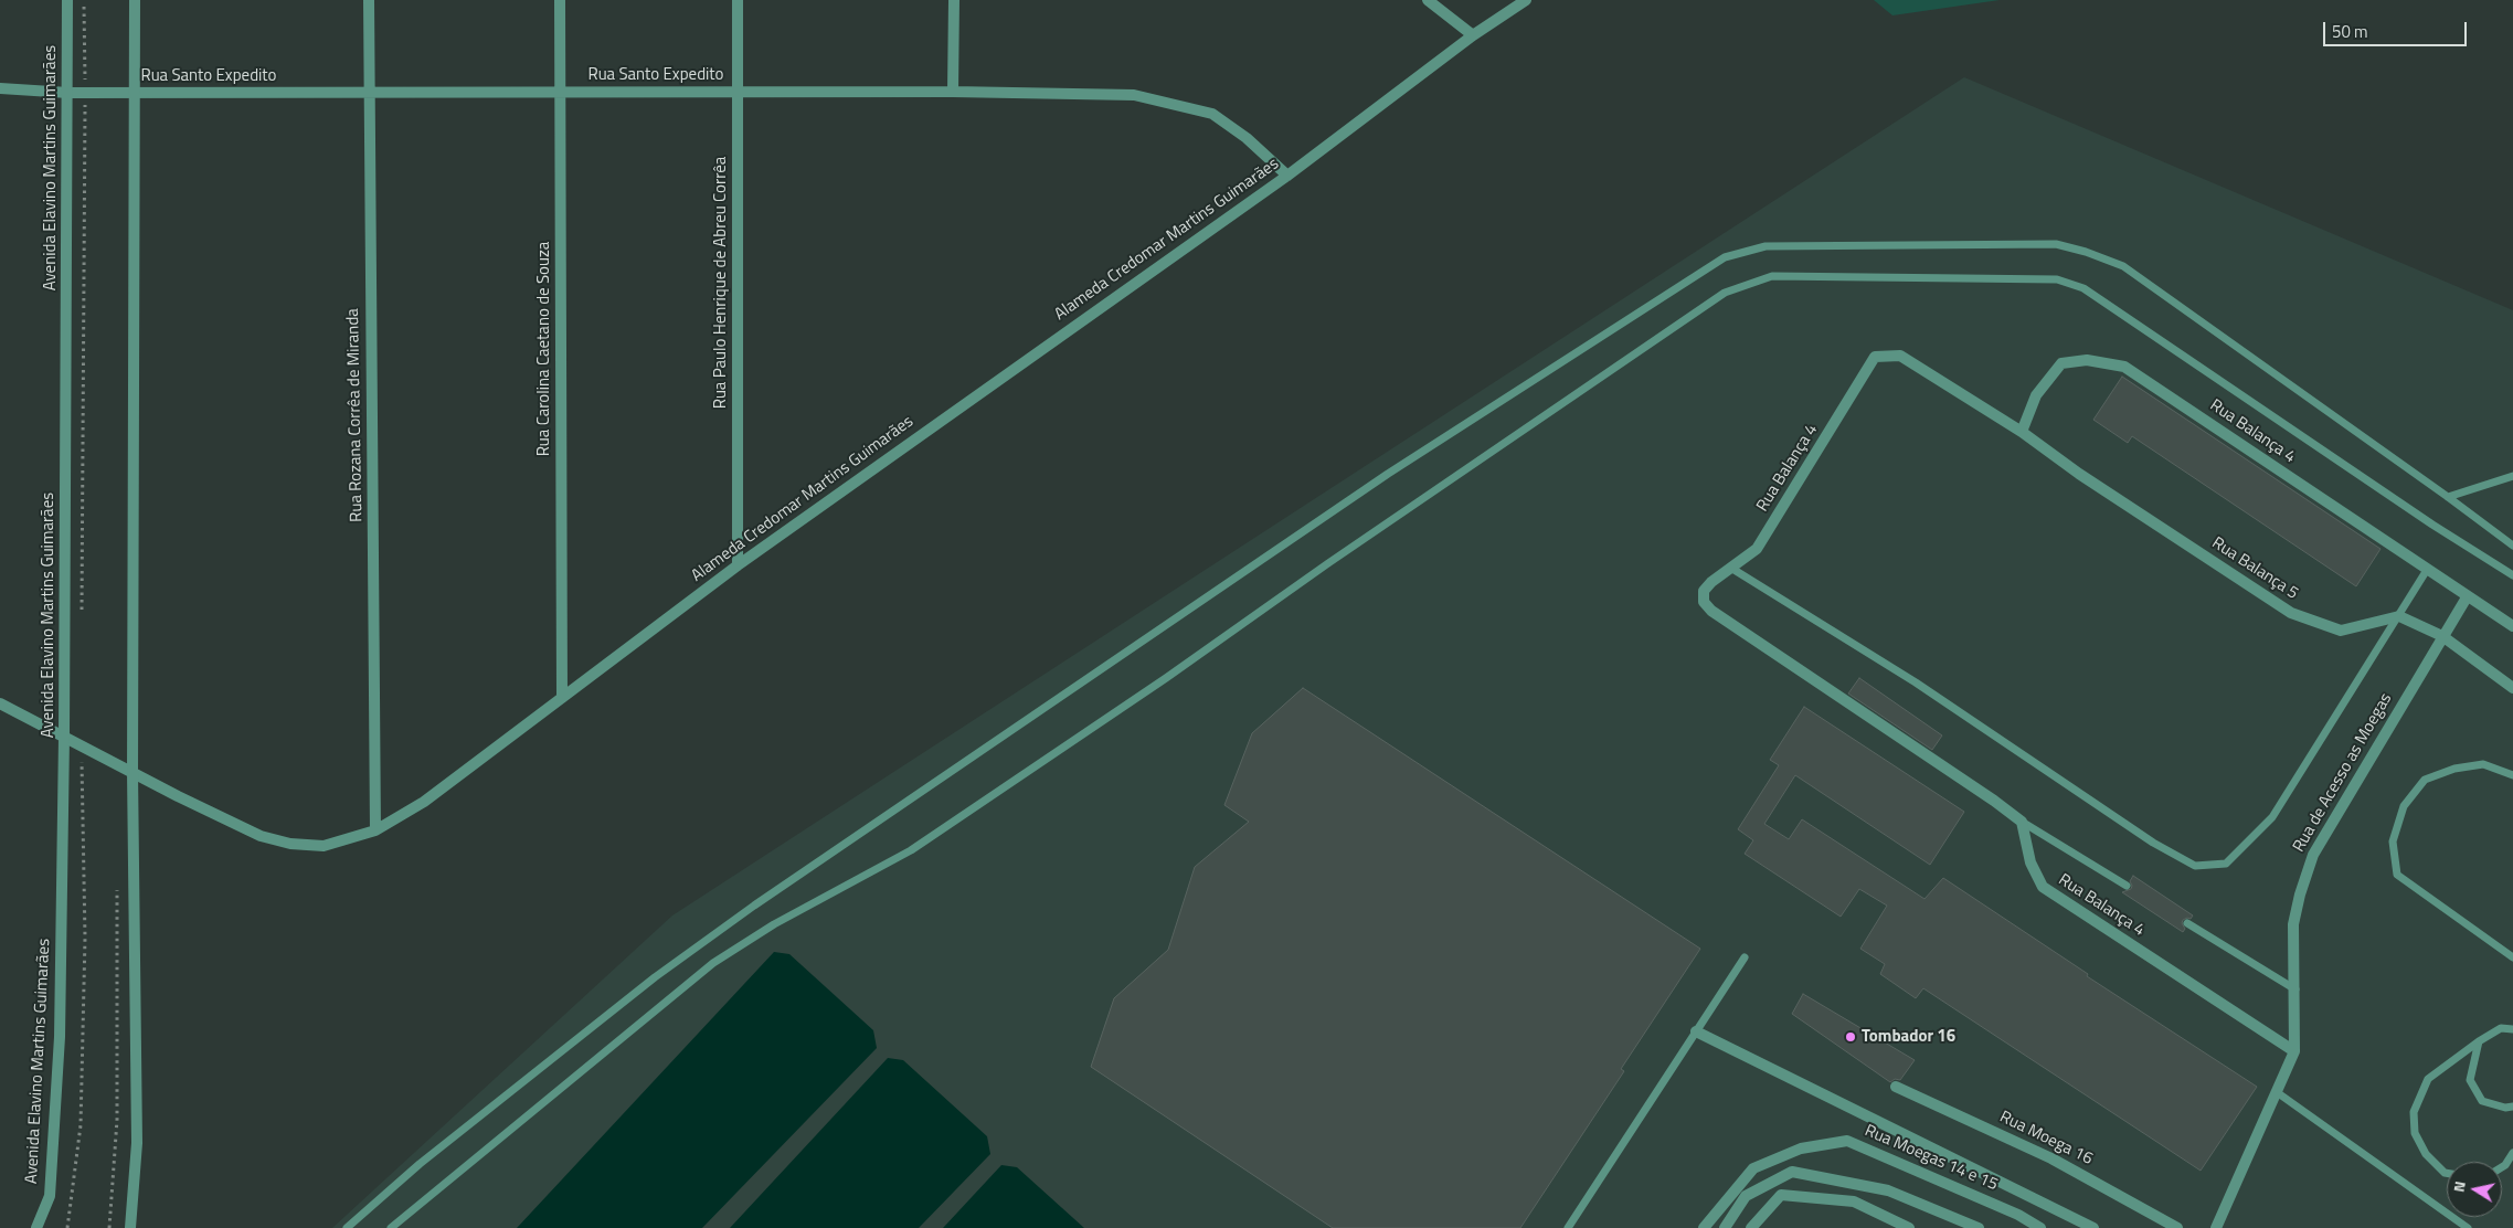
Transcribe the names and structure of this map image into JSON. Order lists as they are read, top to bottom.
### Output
{
  "streets": {
    "street": [
      "Rua Santo Expedito",
      "Avenida Elavino Martins Guimarães",
      "Alameda Credomar Martins Guimarães",
      "Rua Paulo Henrique de Abreu Corrêa",
      "Rua Carolina Caetano de Souza",
      "Rua Rozana Corrêa de Miranda",
      "Rua Balança 4",
      "Rua Balança 5",
      "Rua de Acesso as Moegas",
      "Rua Moega 16",
      "Rua Moegas 14 e 15"
    ]
  },
  "crossings": [
    ["Rua Santo Expedito", "Avenida Elavino Martins Guimarães"],
    ["Rua Santo Expedito", "Alameda Credomar Martins Guimarães"],
    ["Rua Santo Expedito", "Rua Paulo Henrique de Abreu Corrêa"],
    ["Rua Santo Expedito", "Rua Carolina Caetano de Souza"],
    ["Rua Santo Expedito", "Rua Rozana Corrêa de Miranda"],
    ["Avenida Elavino Martins Guimarães", "Alameda Credomar Martins Guimarães"],
    ["Alameda Credomar Martins Guimarães", "Rua Paulo Henrique de Abreu Corrêa"],
    ["Alameda Credomar Martins Guimarães", "Rua Carolina Caetano de Souza"],
    ["Alameda Credomar Martins Guimarães", "Rua Rozana Corrêa de Miranda"],
    ["Rua Balança 4", "Rua Balança 5"],
    ["Rua Balança 4", "Rua de Acesso as Moegas"]
  ],
  "places": ["Tombador 16"],
  "scale_bar": "50 m",
  "north": "left"
}
